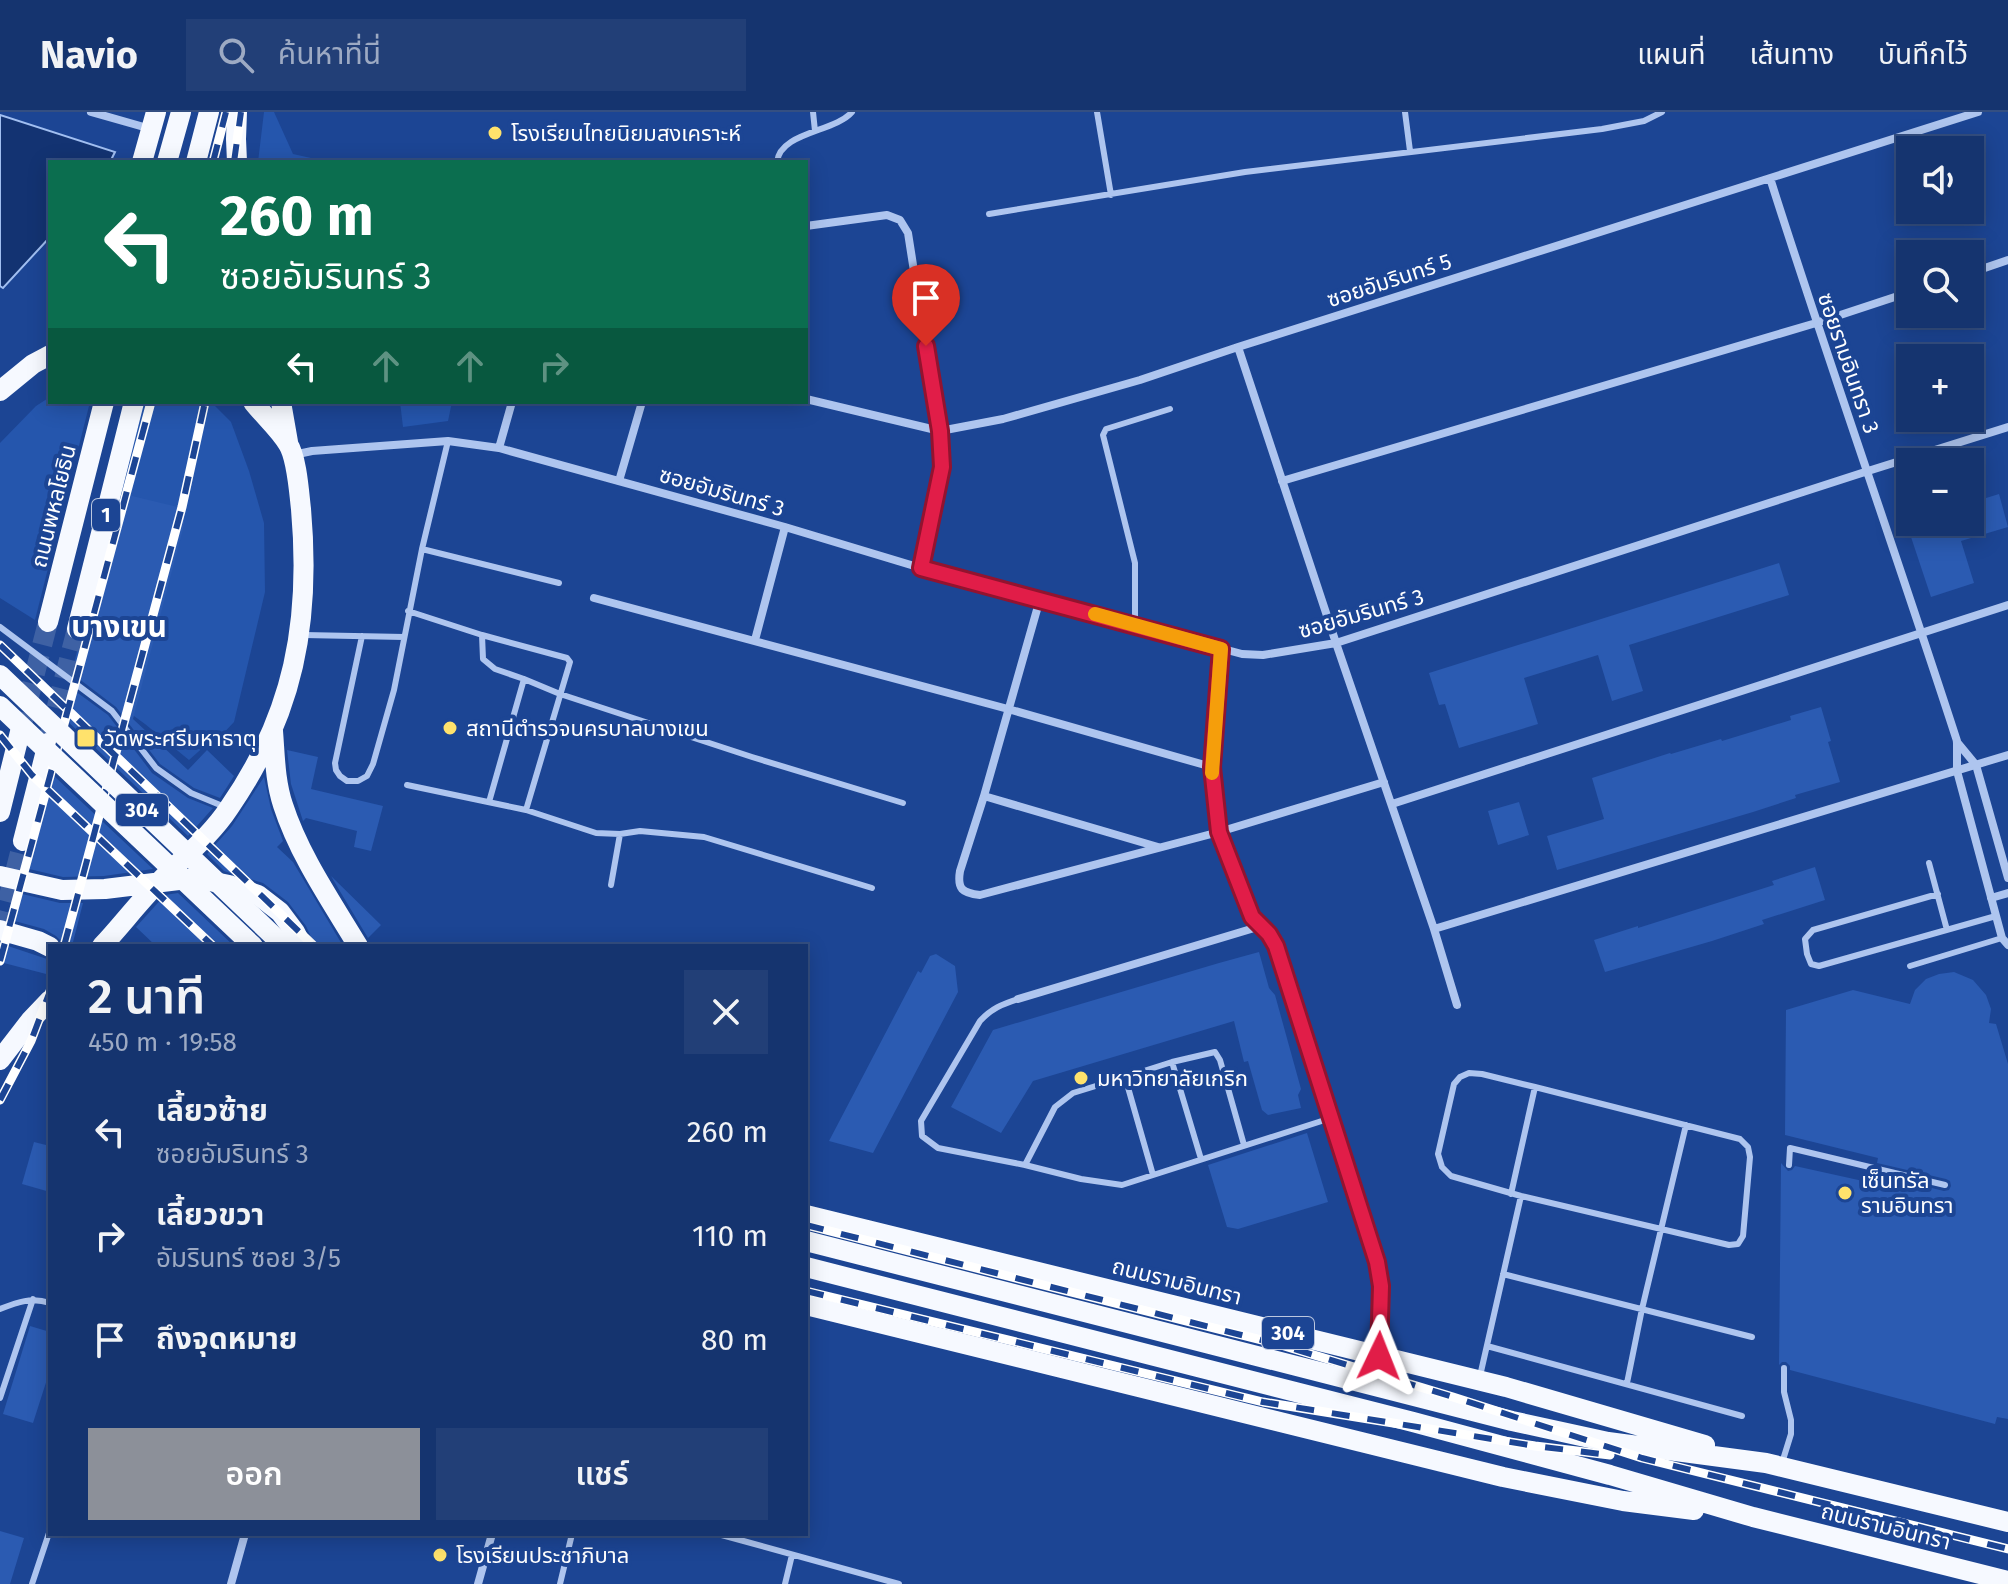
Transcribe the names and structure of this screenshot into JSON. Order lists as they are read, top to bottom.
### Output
{
  "streets": {
    "main road": [
      "ถนนพหลโยธิน",
      "1",
      "304",
      "ถนนรามอินทรา"
    ],
    "street": ["ซอยอัมรินทร์ 5", "ซอยรามอินทรา 3", "ซอยอัมรินทร์ 3"]
  },
  "crossings": [
    ["ซอยอัมรินทร์ 5", "ซอยรามอินทรา 3"],
    ["ซอยรามอินทรา 3", "ซอยอัมรินทร์ 3"]
  ],
  "districts": ["บางเขน"],
  "places": {
    "other": [
      "โรงเรียนไทยนิยมสงเคราะห์",
      "สถานีตำรวจนครบาลบางเขน",
      "มหาวิทยาลัยเกริก",
      "เซ็นทรัล รามอินทรา",
      "โรงเรียนประชาภิบาล"
    ],
    "transit": ["วัดพระศรีมหาธาตุ"]
  },
  "page": {
    "header": "Navio",
    "search": "ค้นหาที่นี่",
    "nav": ["แผนที่", "เส้นทาง", "บันทึกไว้"],
    "map_buttons": ["+", "−"],
    "turn": ["260 m", "ซอยอัมรินทร์ 3"],
    "heading": ["2 นาที", "450 m · 19:58"],
    "list": [
      {
        "name": "เลี้ยวซ้าย",
        "note": "ซอยอัมรินทร์ 3",
        "value": "260 m"
      },
      {
        "name": "เลี้ยวขวา",
        "note": "อัมรินทร์ ซอย 3/5",
        "value": "110 m"
      },
      {
        "name": "ถึงจุดหมาย",
        "value": "80 m"
      }
    ],
    "buttons": ["ออก", "แชร์"]
  }
}
